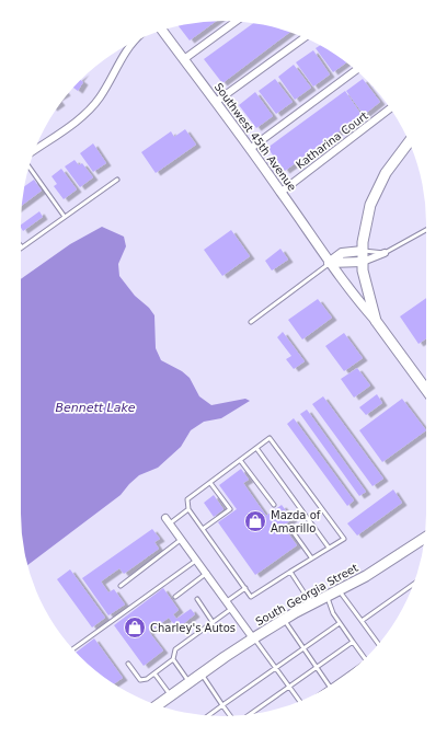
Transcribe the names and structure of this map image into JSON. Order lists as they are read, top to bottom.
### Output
{
  "streets": {
    "main road": ["South Georgia Street"],
    "street": ["Southwest 45th Avenue", "Katharina Court"]
  },
  "crossings": [
    ["Southwest 45th Avenue", "Katharina Court"]
  ],
  "water": ["Bennett Lake"],
  "places": {
    "shop": ["Mazda of Amarillo", "Charley's Autos"]
  }
}
